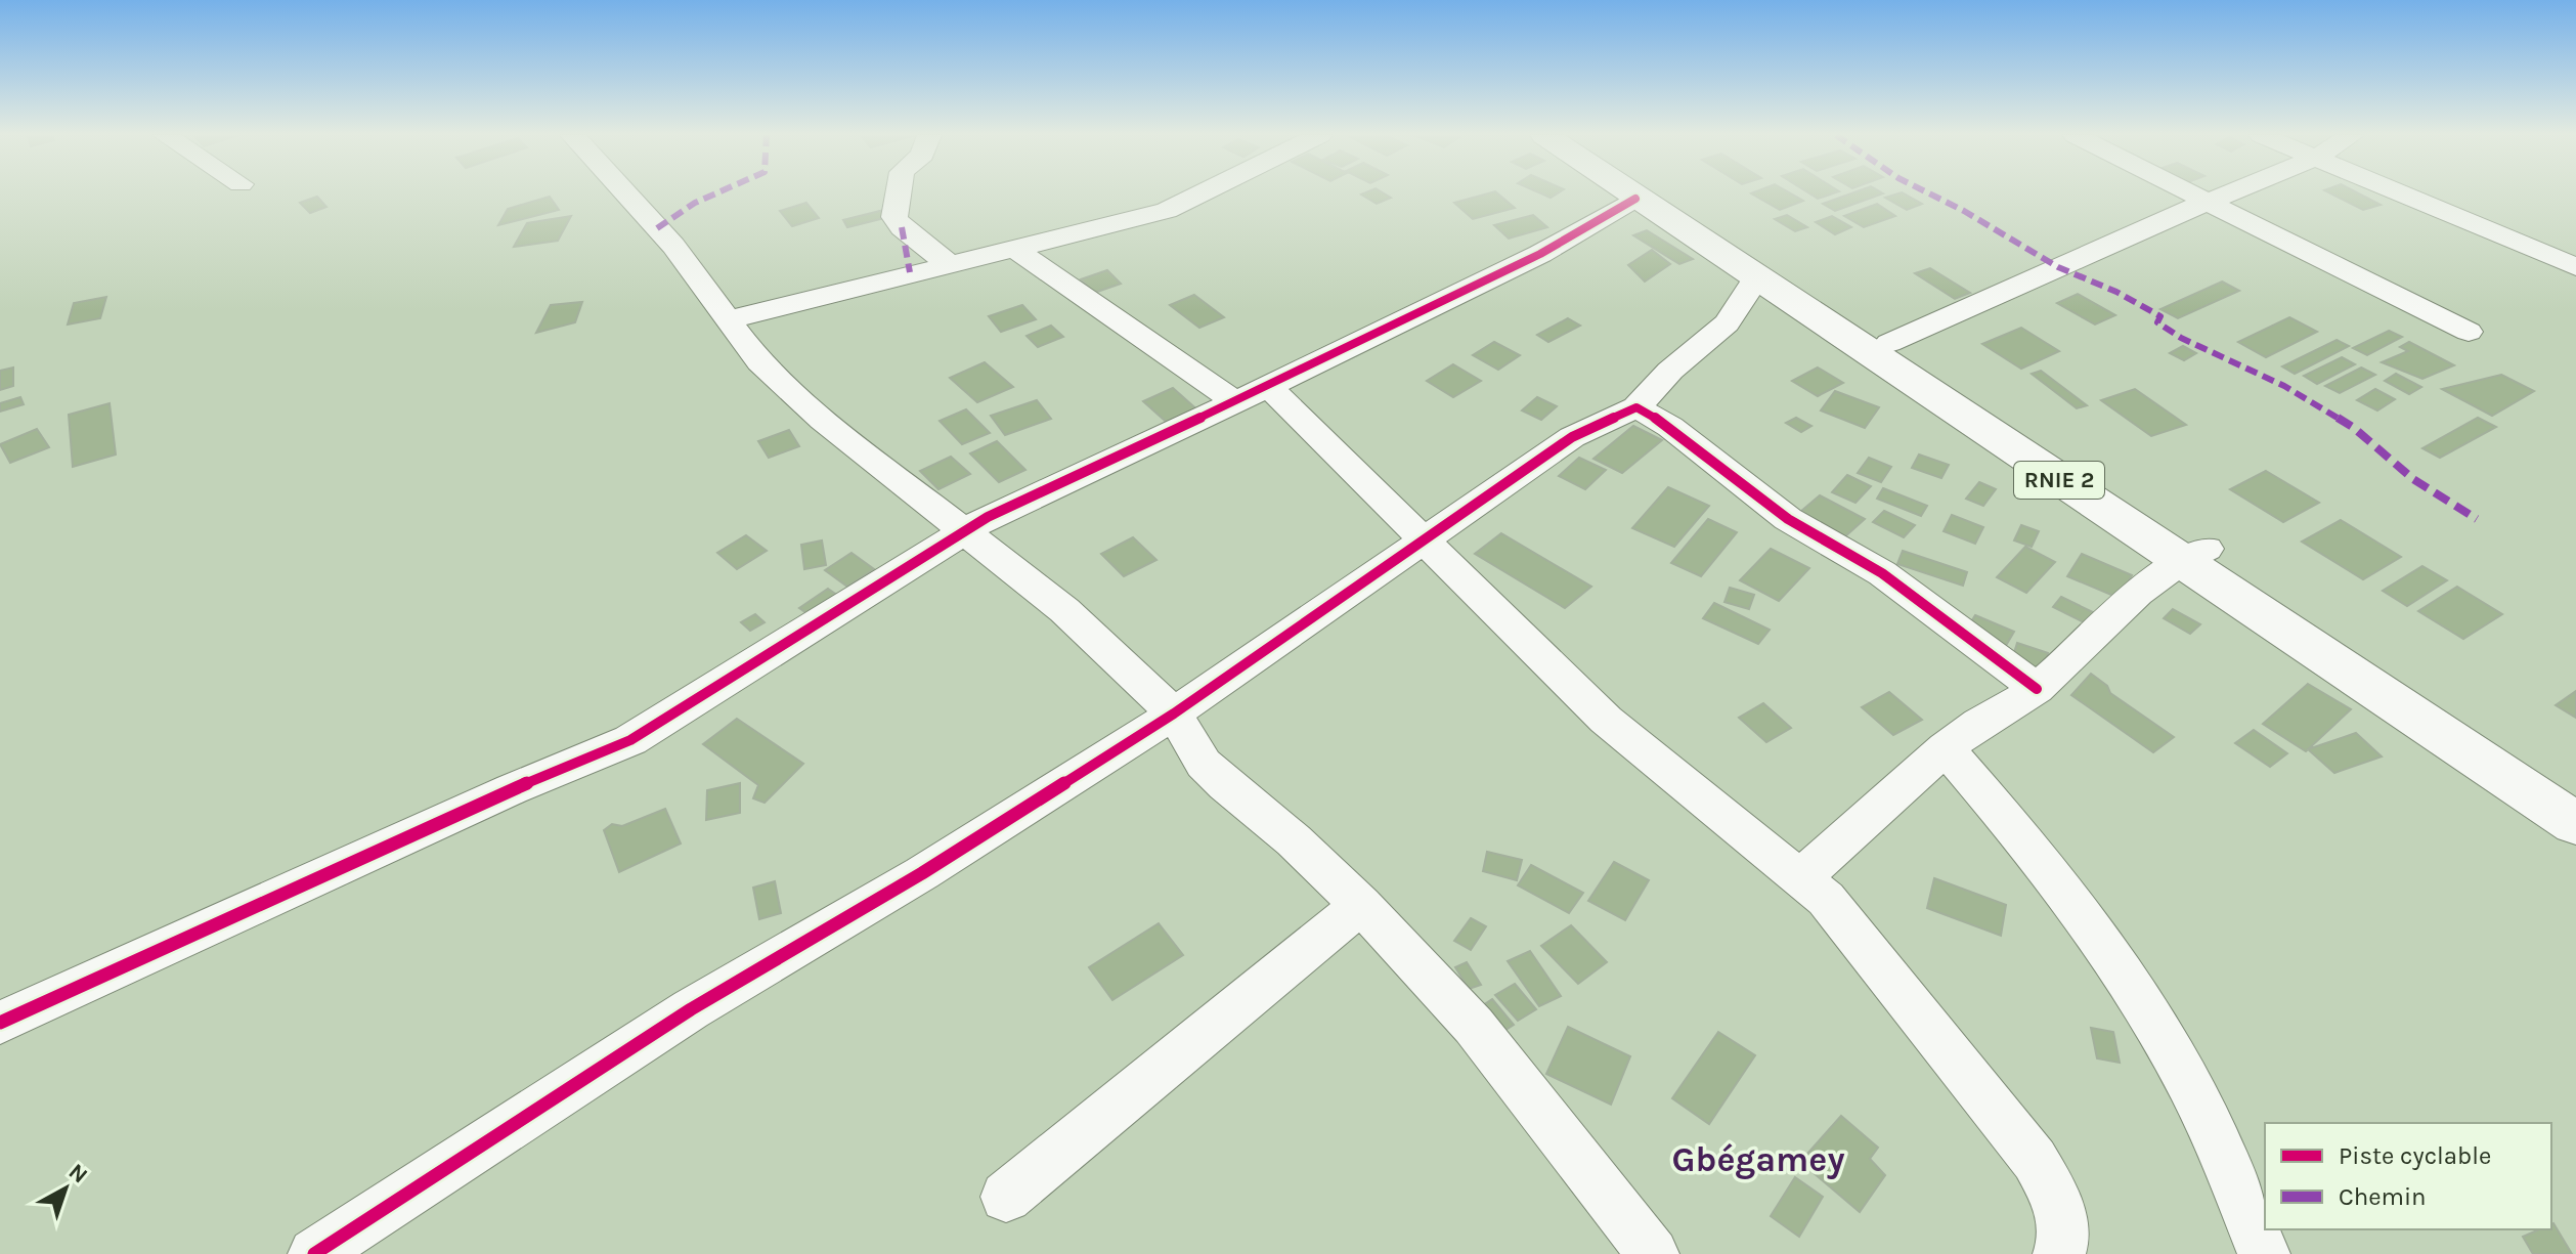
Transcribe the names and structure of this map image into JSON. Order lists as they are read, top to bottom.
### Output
{
  "streets": {
    "highway": ["RNIE 2"]
  },
  "districts": ["Gbégamey"],
  "legend": ["Piste cyclable", "Chemin"],
  "north": "top right"
}
